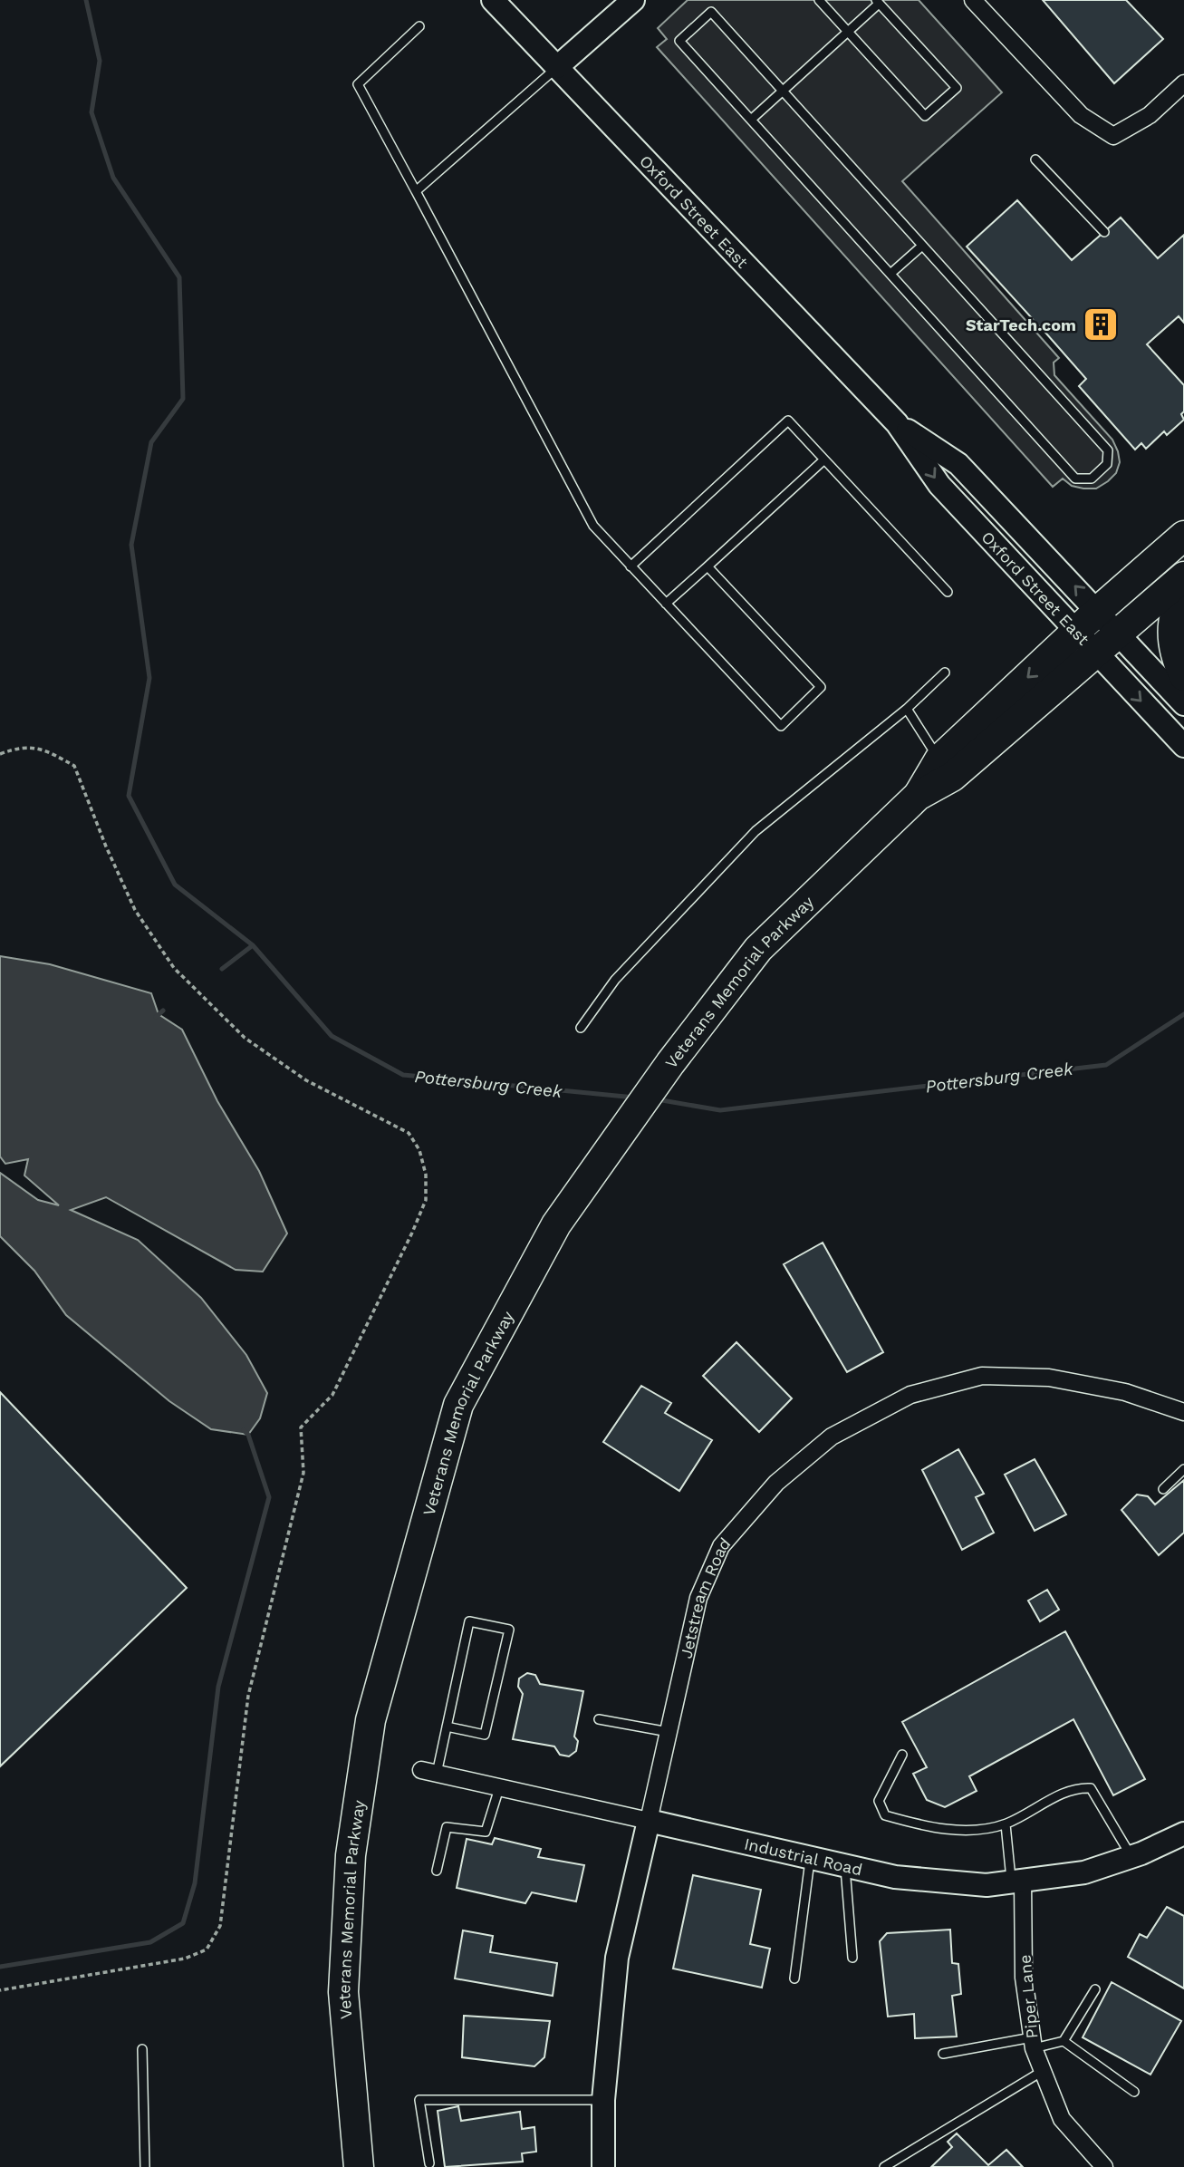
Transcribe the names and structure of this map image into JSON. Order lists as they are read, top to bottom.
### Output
{
  "streets": {
    "highway": ["Veterans Memorial Parkway"],
    "main road": ["Oxford Street East", "Jetstream Road", "Industrial Road"],
    "street": ["Piper Lane"]
  },
  "crossings": [
    ["Oxford Street East", "Veterans Memorial Parkway"],
    ["Jetstream Road", "Industrial Road"],
    ["Industrial Road", "Piper Lane"]
  ],
  "water": ["Pottersburg Creek"],
  "places": {
    "building": ["StarTech.com"]
  }
}
